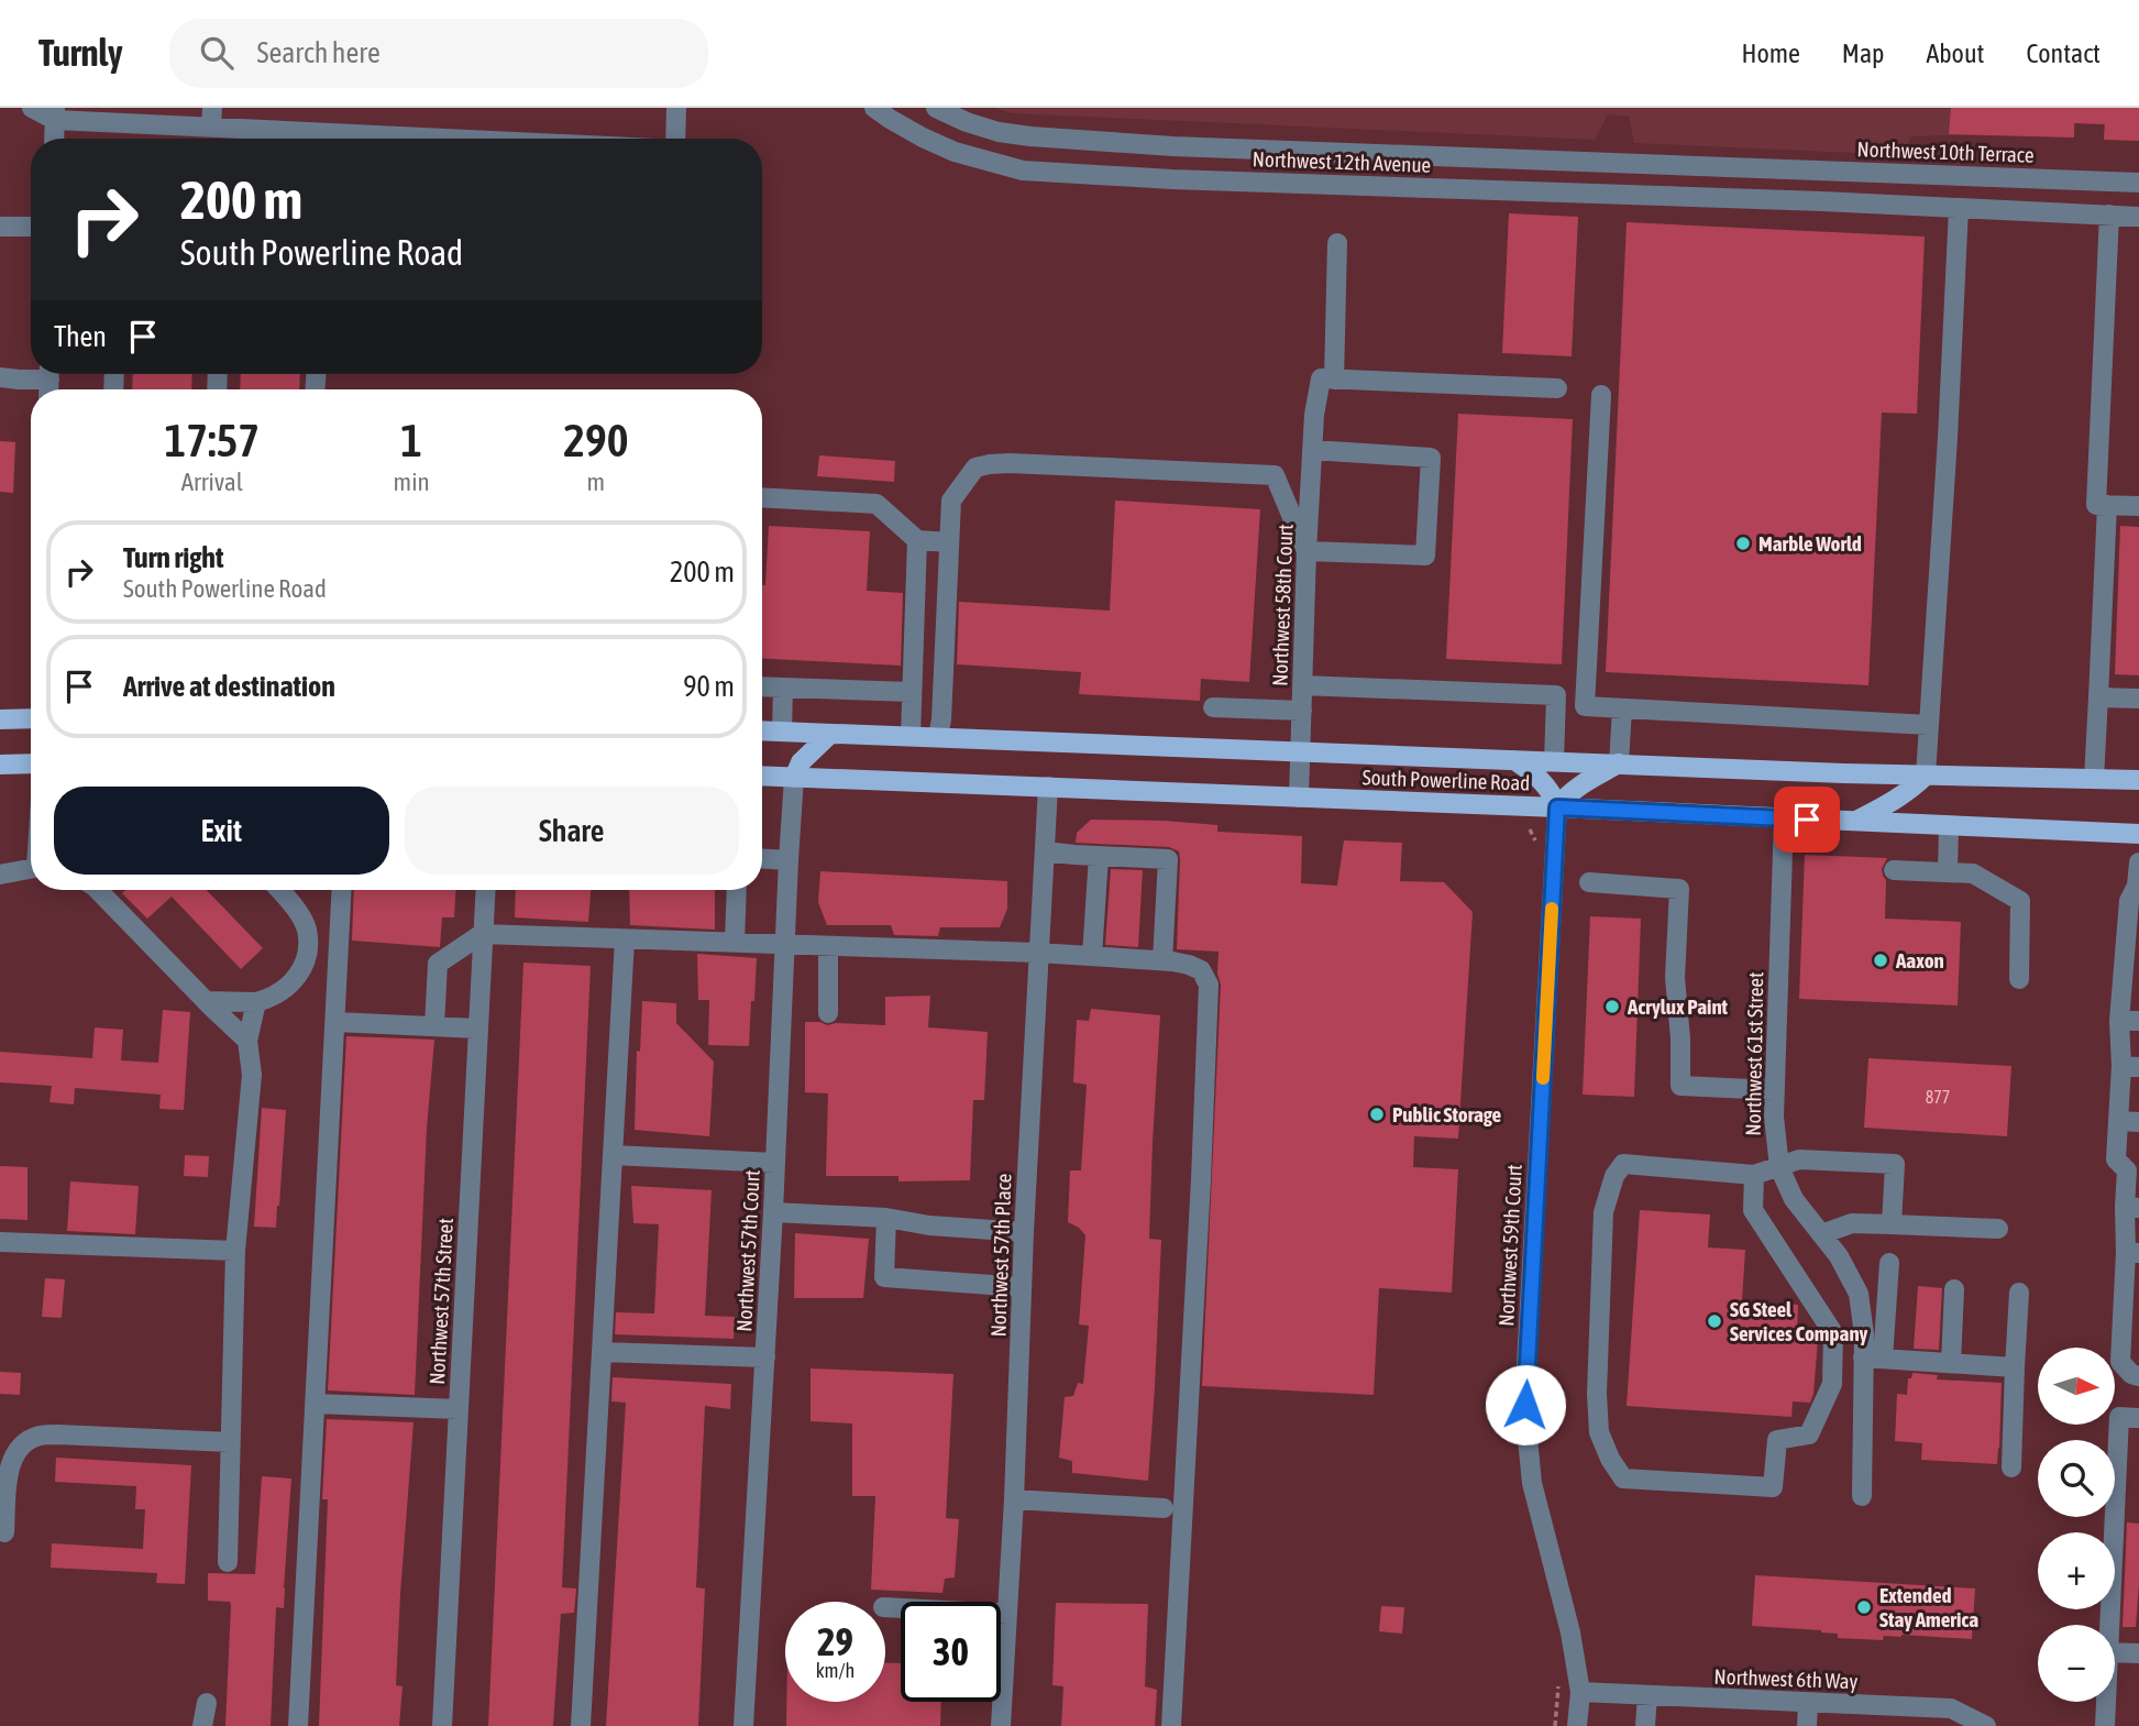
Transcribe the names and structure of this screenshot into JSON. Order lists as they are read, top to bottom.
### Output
{
  "streets": {
    "main road": ["South Powerline Road"],
    "street": [
      "Northwest 10th Terrace",
      "Northwest 12th Avenue",
      "Northwest 58th Court",
      "Northwest 61st Street",
      "Northwest 59th Court",
      "Northwest 57th Court",
      "Northwest 57th Place",
      "Northwest 57th Street",
      "Northwest 6th Way"
    ]
  },
  "crossings": [
    ["Northwest 10th Terrace", "Northwest 12th Avenue"],
    ["Northwest 58th Court", "South Powerline Road"],
    ["South Powerline Road", "Northwest 61st Street"],
    ["South Powerline Road", "Northwest 59th Court"],
    ["South Powerline Road", "Northwest 57th Court"],
    ["South Powerline Road", "Northwest 57th Place"],
    ["Northwest 59th Court", "Northwest 6th Way"]
  ],
  "places": [
    "Marble World",
    "Aaxon",
    "Acrylux Paint",
    "Public Storage",
    "SG Steel Services Company",
    "Extended Stay America"
  ],
  "house_numbers": ["877"],
  "north": "right",
  "page": {
    "header": "Turnly",
    "search": "Search here",
    "nav": [
      "Home",
      "Map",
      "About",
      "Contact"
    ],
    "turn": ["200 m", "South Powerline Road"],
    "then": "Then",
    "eta": [
      "17:57",
      "Arrival",
      "1",
      "min",
      "290",
      "m"
    ],
    "list": [
      {
        "name": "Turn right",
        "note": "South Powerline Road",
        "value": "200 m"
      },
      {
        "name": "Arrive at destination",
        "value": "90 m"
      }
    ],
    "buttons": ["Exit", "Share"],
    "map_buttons": ["+", "−"],
    "speed": "29 km/h",
    "limit": "30"
  }
}
